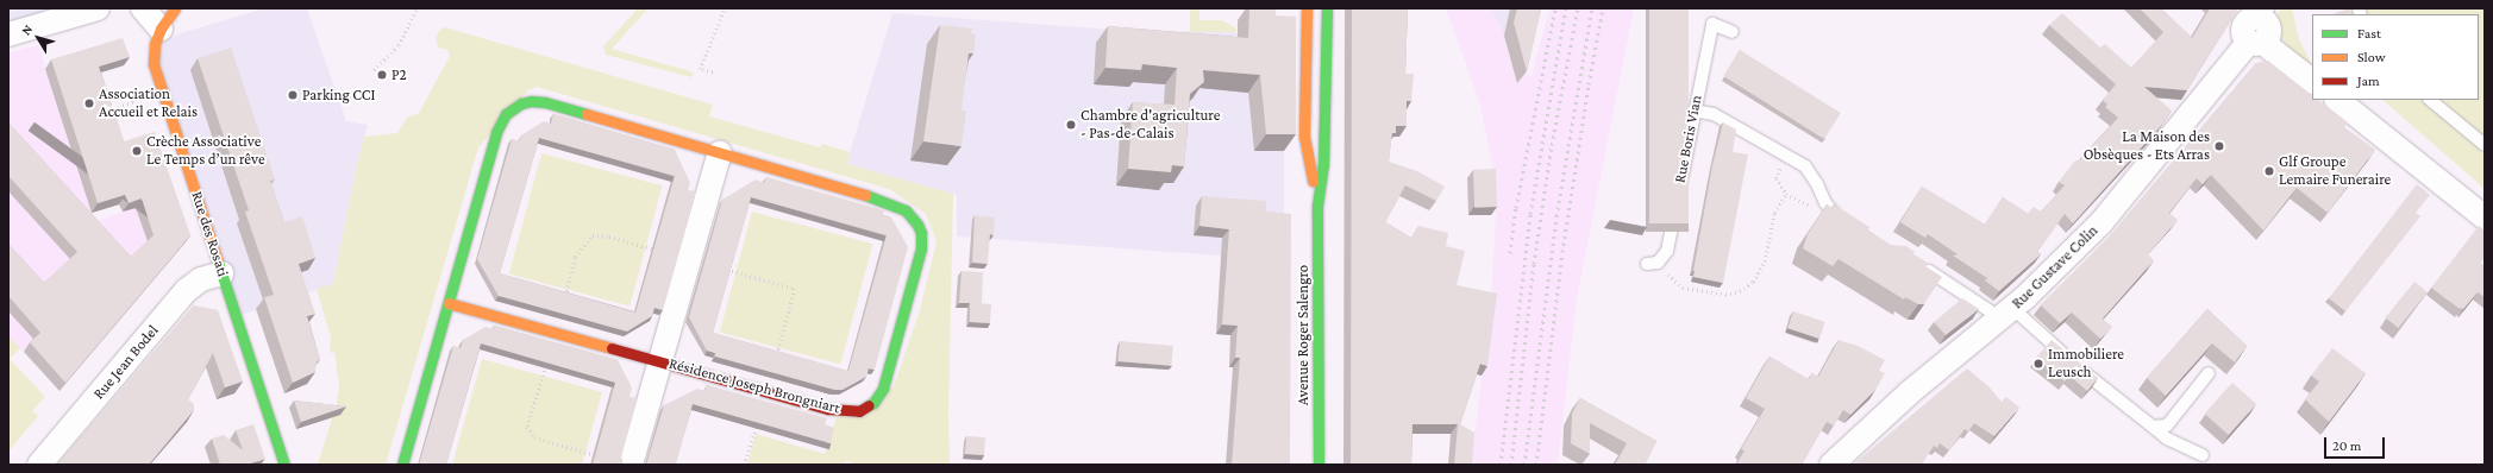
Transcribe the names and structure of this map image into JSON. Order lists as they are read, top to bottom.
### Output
{
  "streets": {
    "street": [
      "Rue des Rosati",
      "Rue Gustave Colin",
      "Avenue Roger Salengro",
      "Rue Jean Bodel",
      "Résidence Joseph Brongniart"
    ],
    "lane": ["Rue Boris Vian"]
  },
  "crossings": [
    ["Rue des Rosati", "Rue Jean Bodel"]
  ],
  "places": [
    "P2",
    "Parking CCI",
    "Association Accueil et Relais",
    "Chambre d'agriculture - Pas-de-Calais",
    "La Maison des Obsèques - Ets Arras",
    "Crèche Associative Le Temps d’un rêve",
    "Glf Groupe Lemaire Funeraire",
    "Immobiliere Leusch"
  ],
  "legend": ["Fast", "Slow", "Jam"],
  "scale_bar": "20 m",
  "north": "top left"
}
